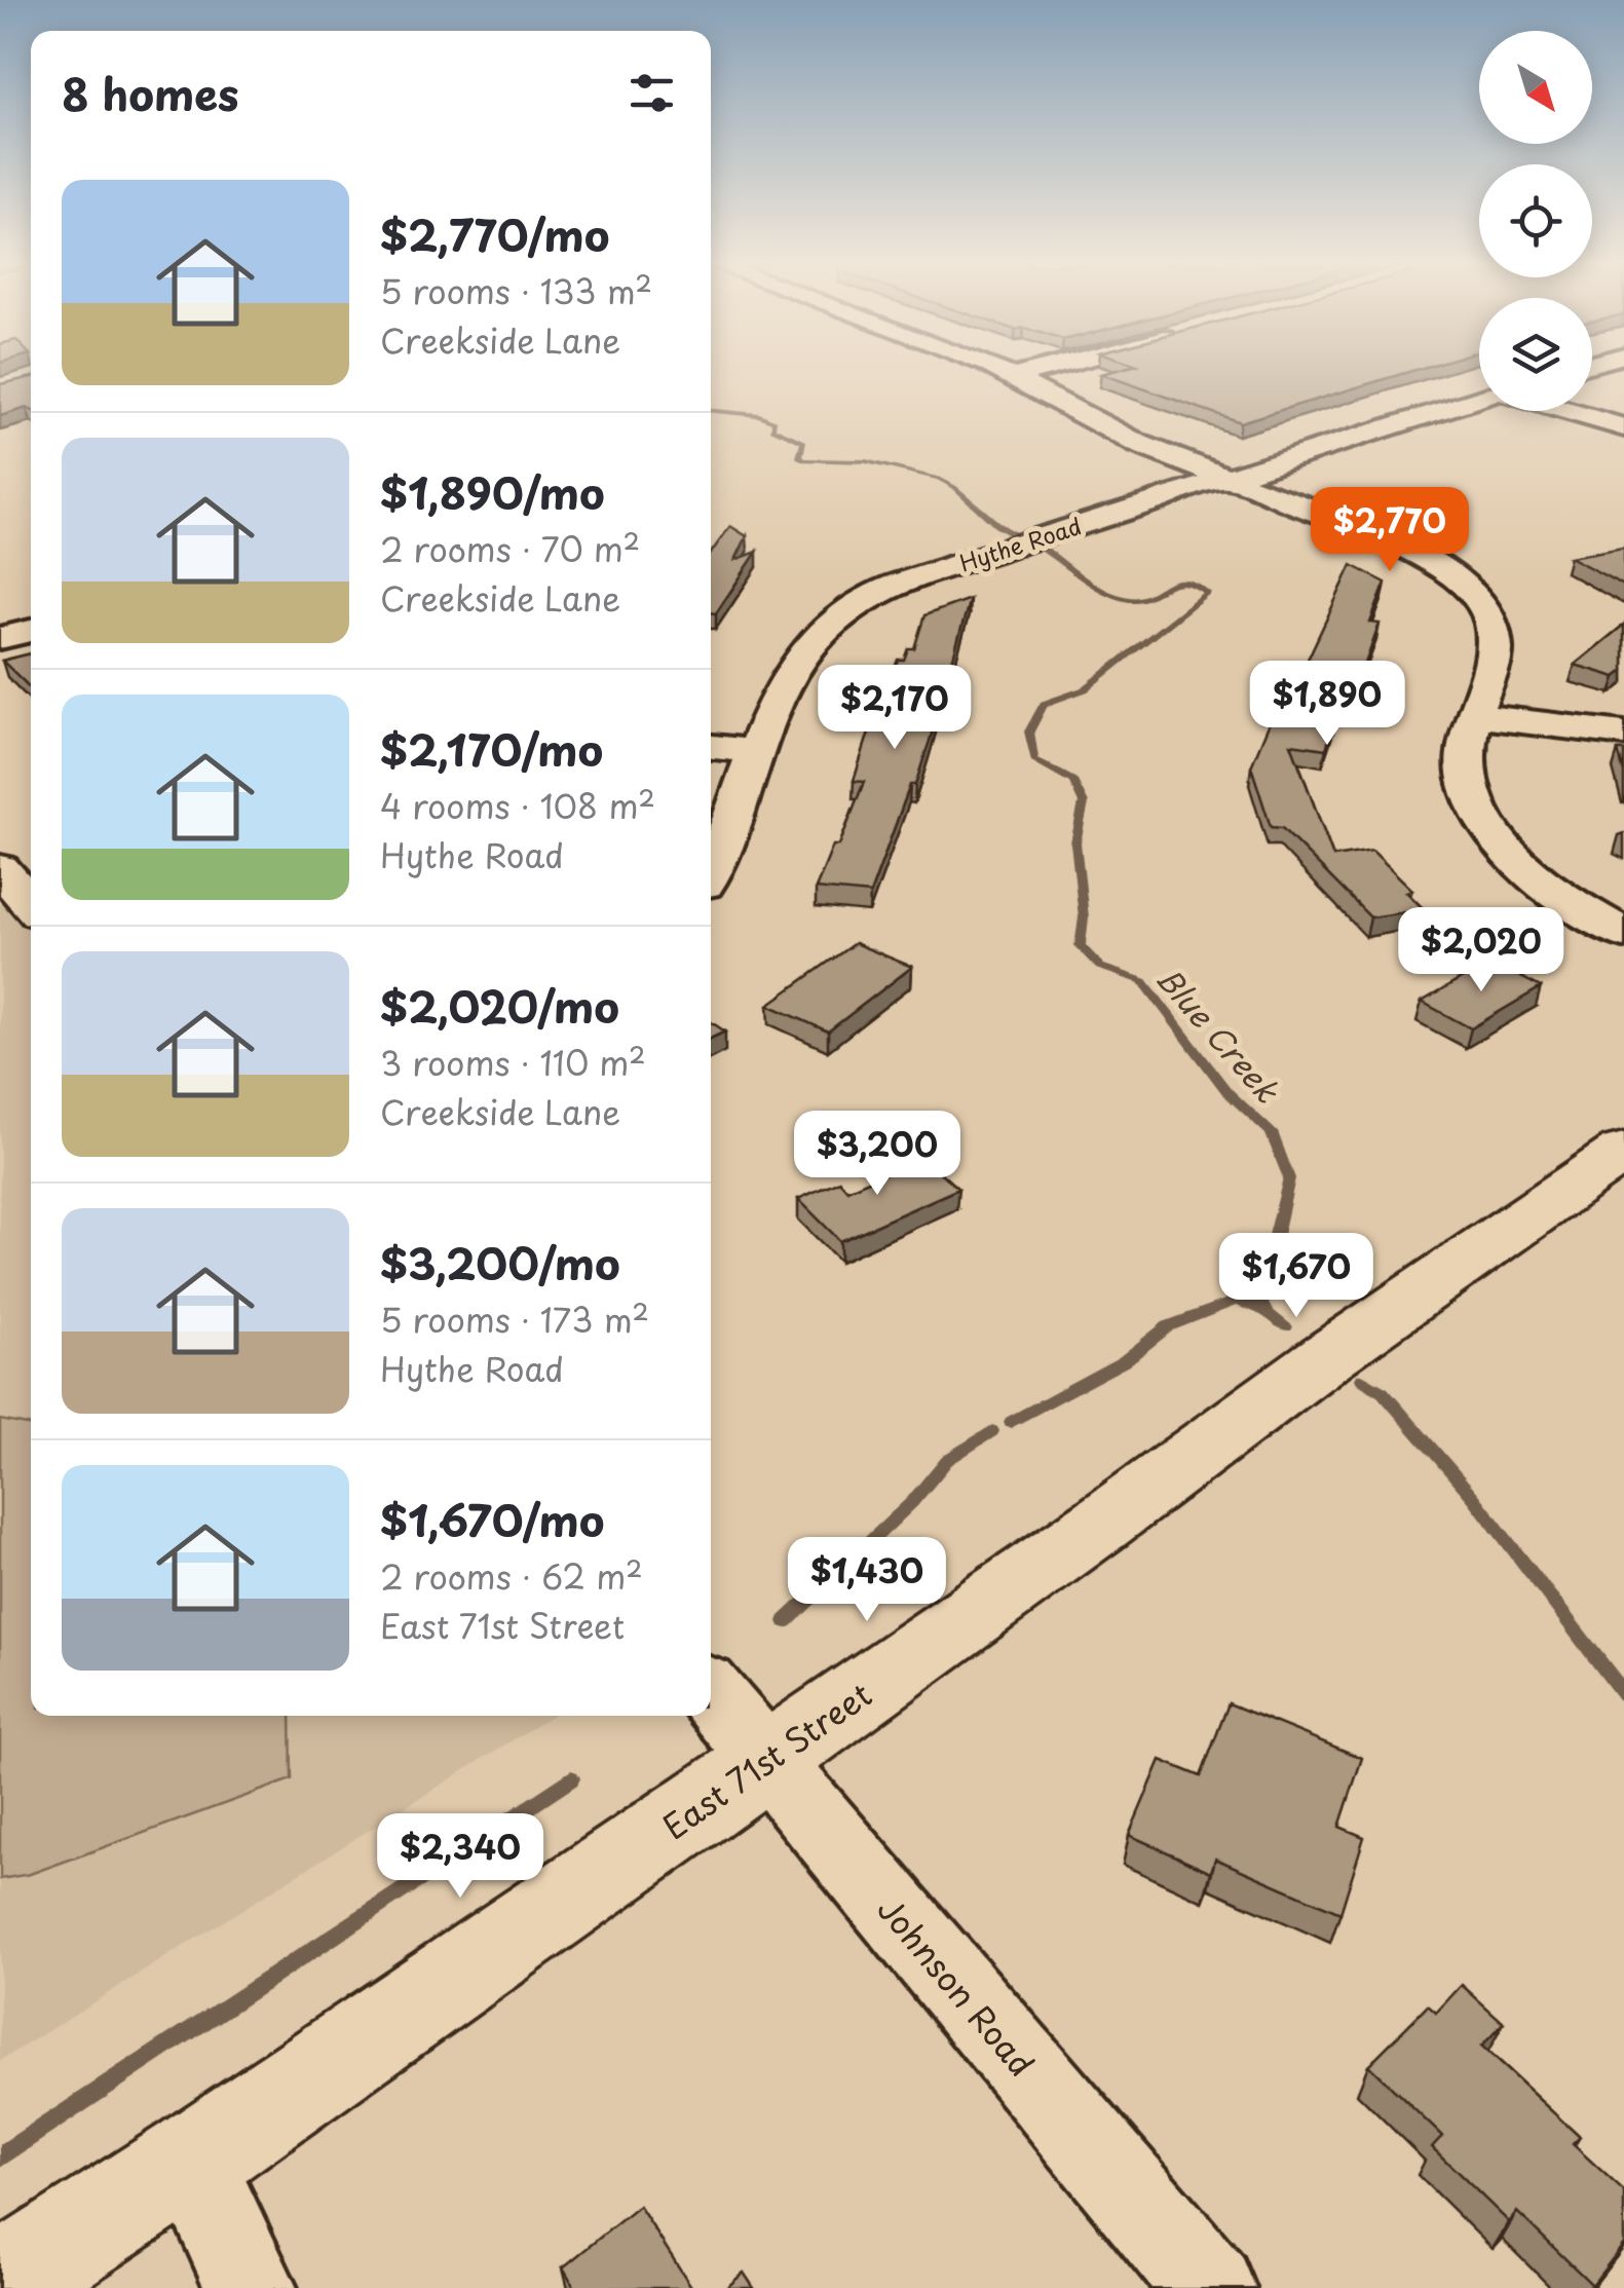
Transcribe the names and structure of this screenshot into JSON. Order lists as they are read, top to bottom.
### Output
{
  "streets": {
    "main road": ["East 71st Street"],
    "street": ["Hythe Road", "Johnson Road"]
  },
  "crossings": [
    ["East 71st Street", "Johnson Road"]
  ],
  "water": ["Blue Creek"],
  "north": "bottom right",
  "page": {
    "heading": "8 homes",
    "list": [
      {
        "name": "$2,770/mo",
        "note": "5 rooms · 133 m² · Creekside Lane"
      },
      {
        "name": "$1,890/mo",
        "note": "2 rooms · 70 m² · Creekside Lane"
      },
      {
        "name": "$2,170/mo",
        "note": "4 rooms · 108 m² · Hythe Road"
      },
      {
        "name": "$2,020/mo",
        "note": "3 rooms · 110 m² · Creekside Lane"
      },
      {
        "name": "$3,200/mo",
        "note": "5 rooms · 173 m² · Hythe Road"
      },
      {
        "name": "$1,670/mo",
        "note": "2 rooms · 62 m² · East 71st Street"
      }
    ],
    "price": [
      "$2,770",
      "$1,890",
      "$2,170",
      "$2,020",
      "$3,200",
      "$1,670",
      "$1,430",
      "$2,340"
    ]
  }
}
